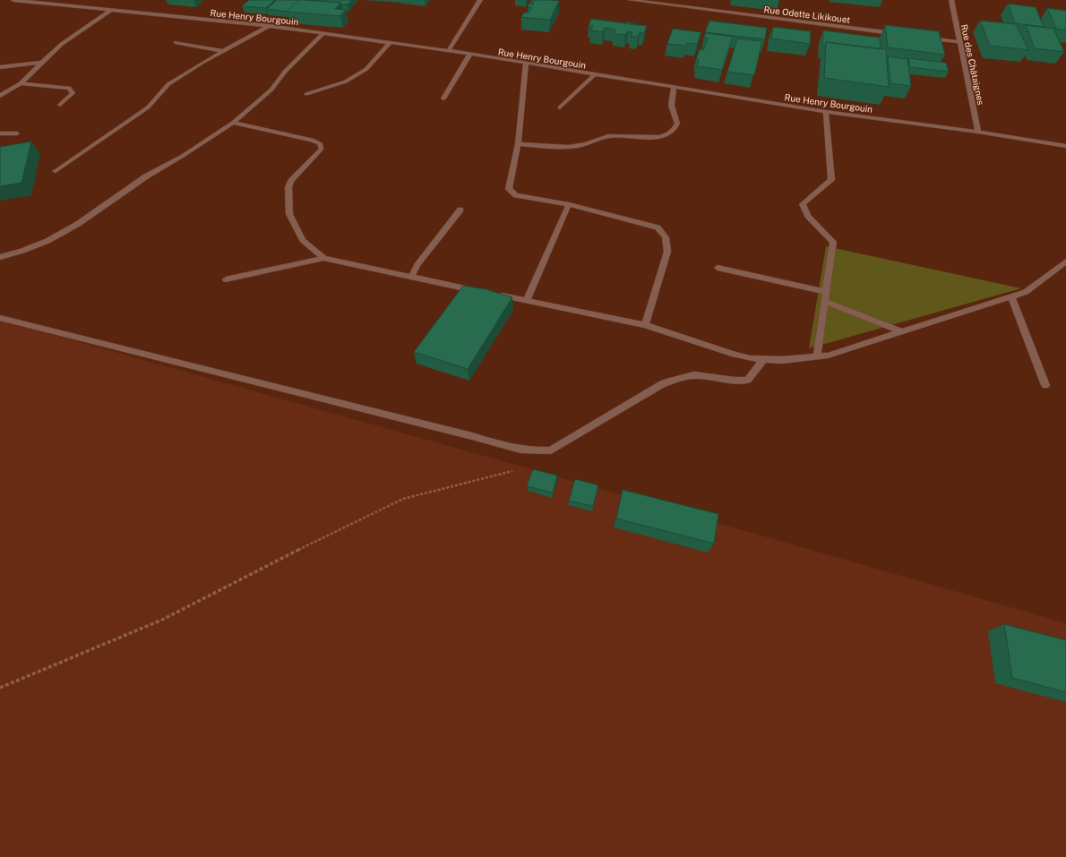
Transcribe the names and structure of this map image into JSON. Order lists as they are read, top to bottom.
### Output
{
  "streets": {
    "street": ["Rue Odette Likikouet", "Rue Henry Bourgouin", "Rue des Châtaignes"]
  },
  "crossings": [
    ["Rue Henry Bourgouin", "Rue des Châtaignes"]
  ]
}
